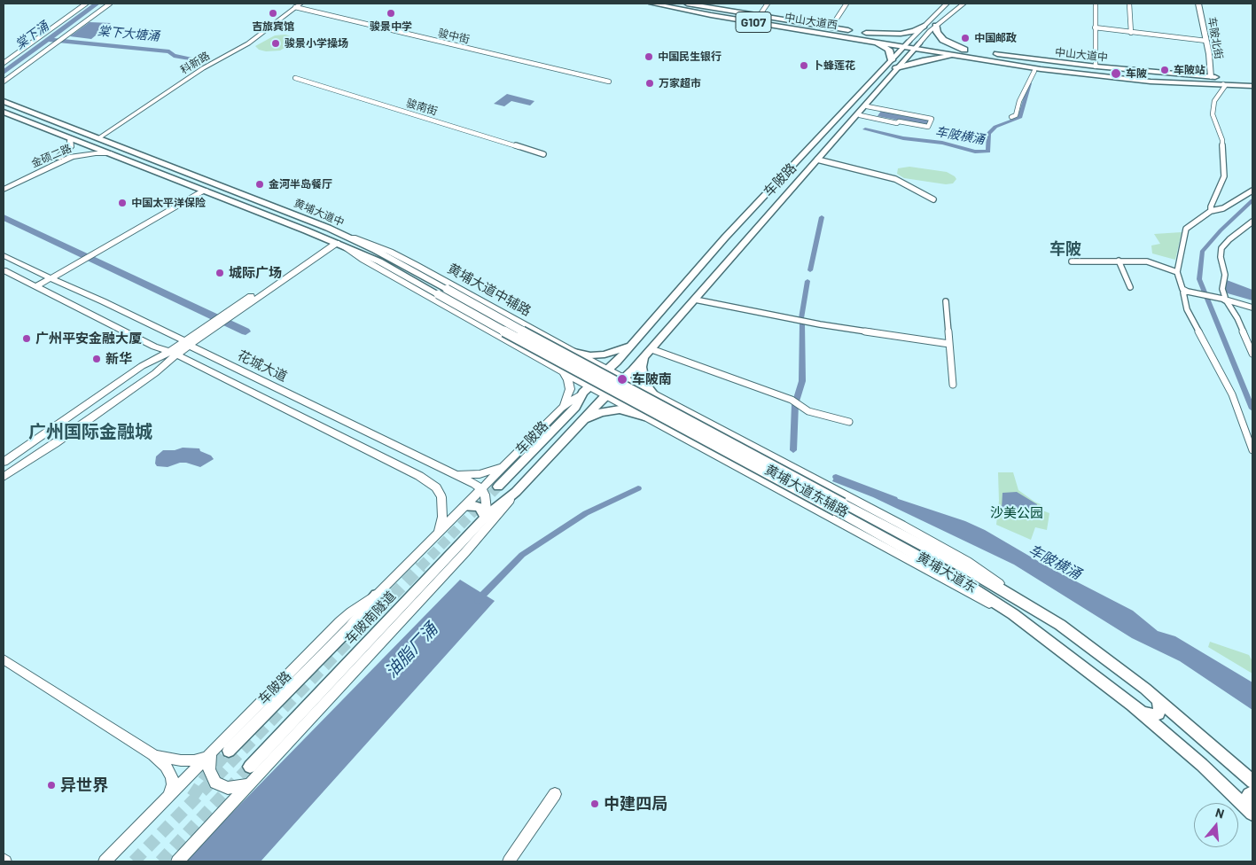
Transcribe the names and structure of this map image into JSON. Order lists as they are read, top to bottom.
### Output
{
  "streets": {
    "highway": ["中山大道西", "G107", "中山大道中"],
    "main road": [
      "车陂路",
      "黄埔大道中",
      "黄埔大道东",
      "车陂南隧道"
    ],
    "street": [
      "骏中街",
      "车陂北街",
      "科新路",
      "骏南街",
      "金硕二路",
      "黄埔大道中辅路",
      "花城大道",
      "黄埔大道东辅路"
    ]
  },
  "crossings": [
    ["中山大道西", "中山大道中"],
    ["中山大道西", "车陂路"],
    ["骏中街", "科新路"],
    ["车陂北街", "中山大道中"],
    ["中山大道中", "车陂路"],
    ["科新路", "黄埔大道中"],
    ["金硕二路", "黄埔大道中"],
    ["车陂路", "黄埔大道中"],
    ["车陂路", "黄埔大道中辅路"],
    ["车陂路", "花城大道"],
    ["车陂路", "黄埔大道东辅路"],
    ["车陂路", "黄埔大道东"],
    ["车陂路", "车陂南隧道"],
    ["黄埔大道中", "黄埔大道中辅路"],
    ["黄埔大道中", "黄埔大道东辅路"],
    ["黄埔大道中", "黄埔大道东"],
    ["黄埔大道中辅路", "黄埔大道东辅路"],
    ["黄埔大道中辅路", "黄埔大道东"],
    ["黄埔大道东辅路", "黄埔大道东"]
  ],
  "districts": ["车陂", "广州国际金融城"],
  "water": [
    "棠下大塘涌",
    "棠下涌",
    "车陂横涌",
    "油脂厂涌"
  ],
  "parks": ["沙美公园"],
  "places": [
    "吉旅宾馆",
    "骏景中学",
    "中国邮政",
    "骏景小学操场",
    "中国民生银行",
    "卜蜂莲花",
    "车陂站",
    "车陂",
    "万家超市",
    "金河半岛餐厅",
    "中国太平洋保险",
    "城际广场",
    "广州平安金融大厦",
    "新华",
    "车陂南",
    "异世界",
    "中建四局"
  ],
  "north": "top"
}
